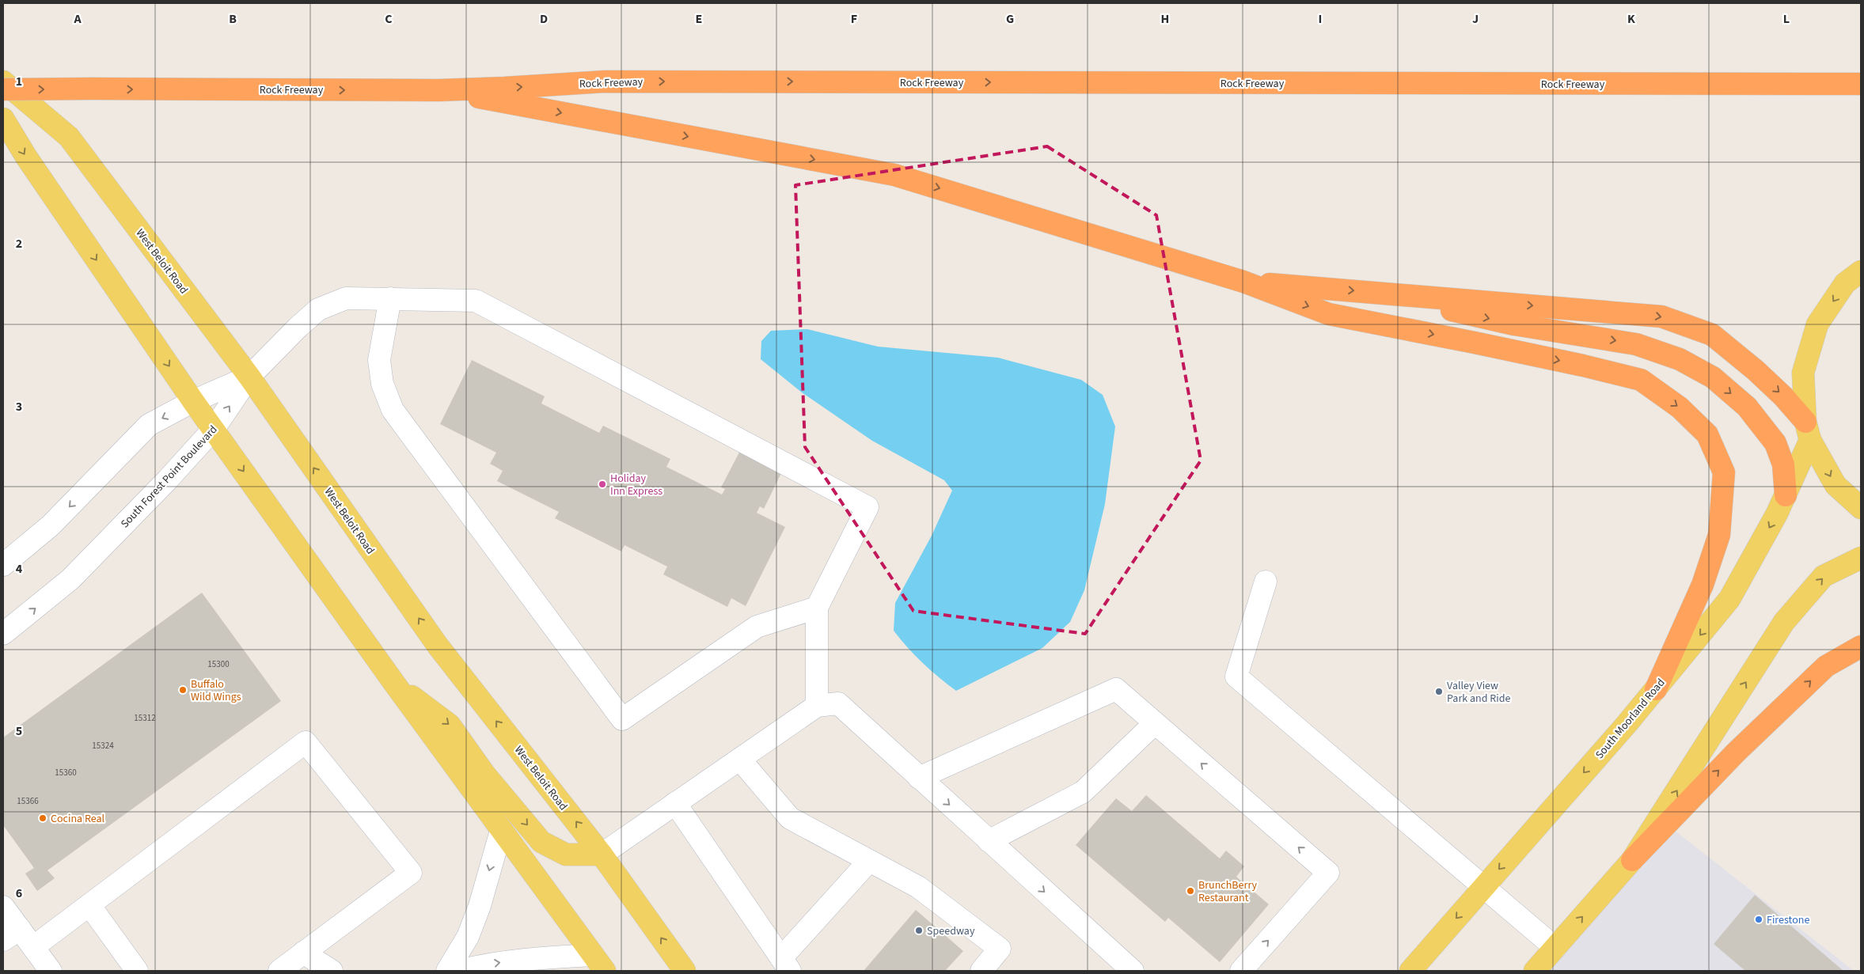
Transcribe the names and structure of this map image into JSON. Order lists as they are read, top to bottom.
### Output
{
  "streets": {
    "highway": ["Rock Freeway"],
    "main road": ["West Beloit Road", "South Moorland Road"],
    "street": ["South Forest Point Boulevard"]
  },
  "crossings": [
    ["West Beloit Road", "South Forest Point Boulevard"]
  ],
  "places": [
    "Holiday Inn Express",
    "Buffalo Wild Wings",
    "Valley View Park and Ride",
    "Cocina Real",
    "BrunchBerry Restaurant",
    "Firestone",
    "Speedway"
  ],
  "house_numbers": [
    "15300",
    "15312",
    "15324",
    "15360",
    "15366"
  ],
  "grid": {
    "columns": [
      "A",
      "B",
      "C",
      "D",
      "E",
      "F",
      "G",
      "H",
      "I",
      "J",
      "K",
      "L"
    ],
    "rows": [
      "1",
      "2",
      "3",
      "4",
      "5",
      "6"
    ]
  }
}
